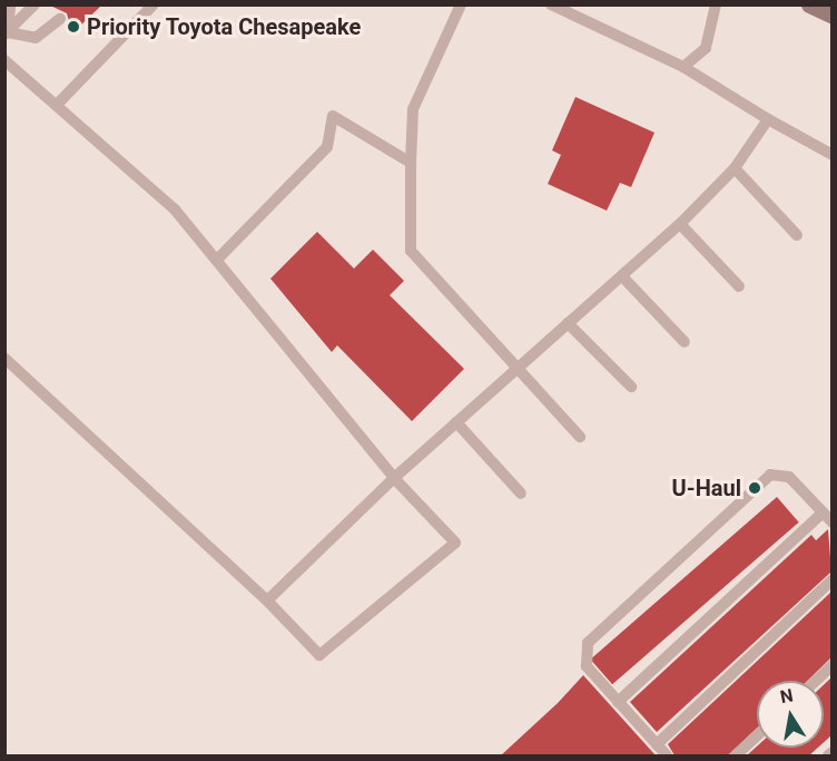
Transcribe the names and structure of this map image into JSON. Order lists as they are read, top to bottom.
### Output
{
  "places": ["Priority Toyota Chesapeake", "U-Haul"],
  "north": "top"
}
